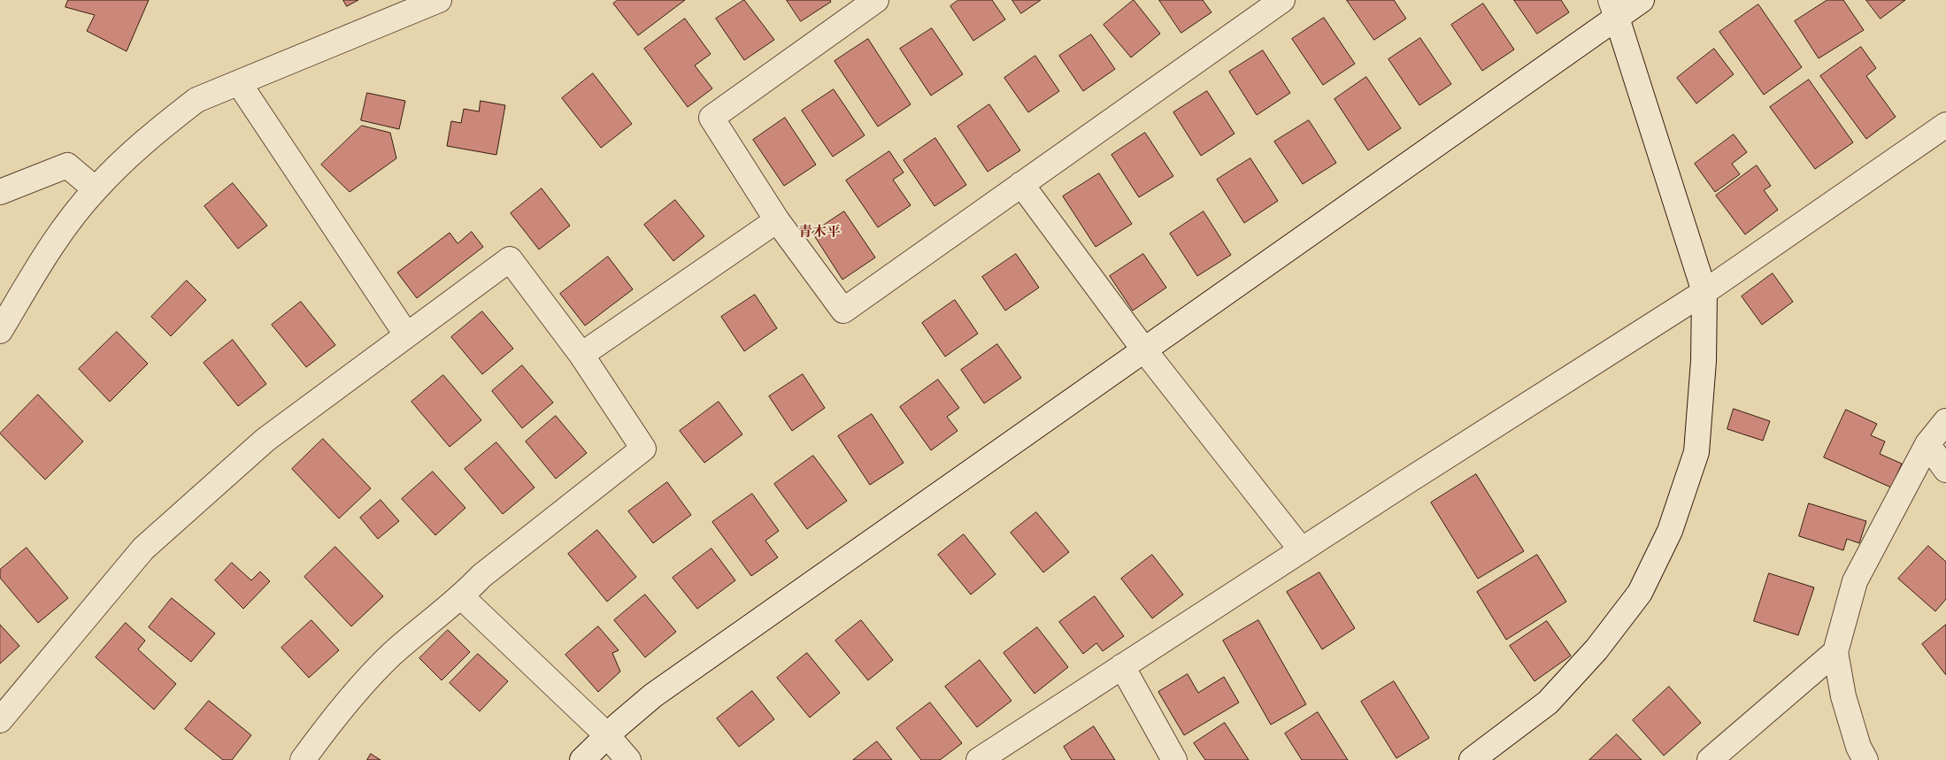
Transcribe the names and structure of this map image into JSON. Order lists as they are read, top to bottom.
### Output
{
  "districts": ["青木平"]
}
